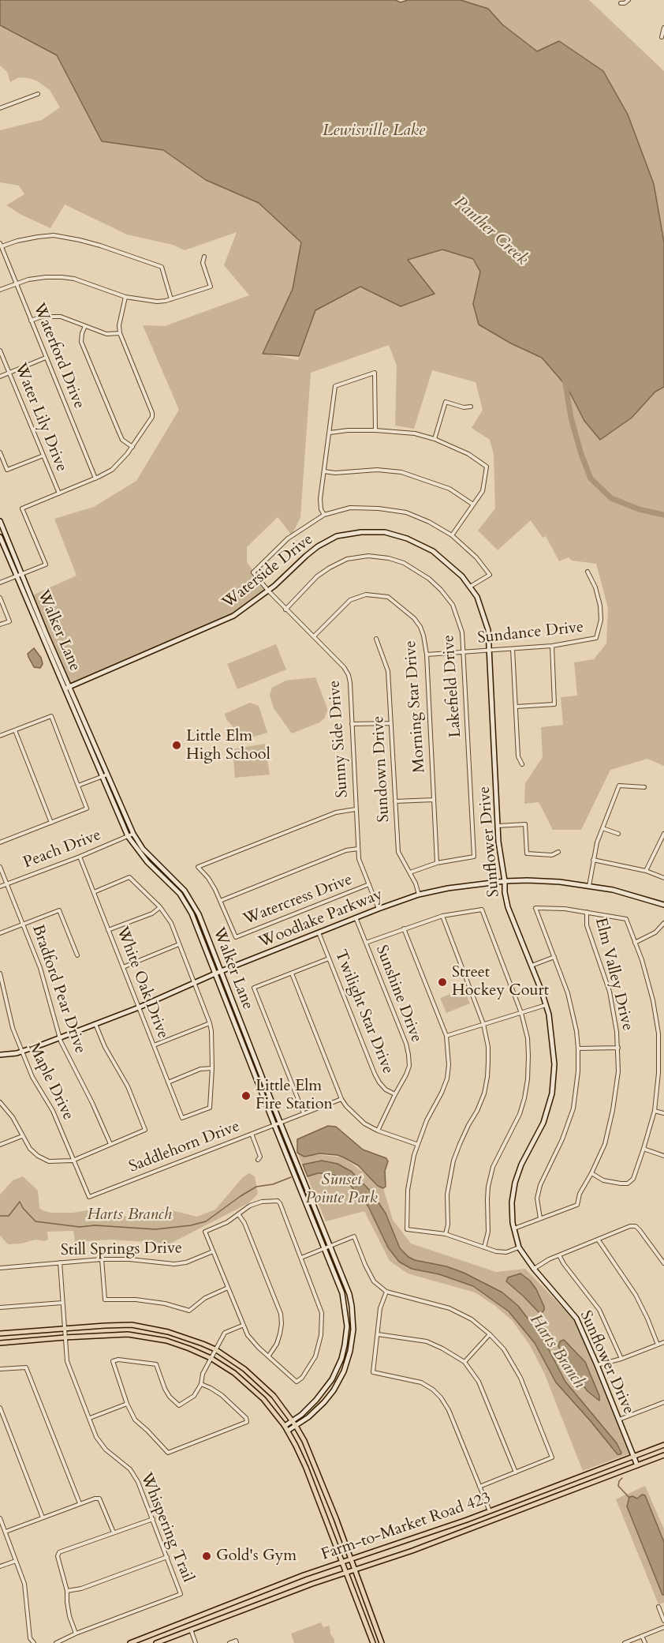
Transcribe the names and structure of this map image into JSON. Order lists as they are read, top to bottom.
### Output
{
  "streets": {
    "main road": ["Farm-to-Market Road 423"],
    "street": [
      "Waterford Drive",
      "Water Lily Drive",
      "Waterside Drive",
      "Walker Lane",
      "Sundance Drive",
      "Lakefield Drive",
      "Morning Star Drive",
      "Sunny Side Drive",
      "Sundown Drive",
      "Sunflower Drive",
      "Peach Drive",
      "Watercress Drive",
      "Woodlake Parkway",
      "Elm Valley Drive",
      "White Oak Drive",
      "Bradford Pear Drive",
      "Sunshine Drive",
      "Twilight Star Drive",
      "Maple Drive",
      "Saddlehorn Drive",
      "Still Springs Drive",
      "Whispering Trail"
    ]
  },
  "crossings": [
    ["Waterside Drive", "Walker Lane"],
    ["Waterside Drive", "Sundance Drive"],
    ["Waterside Drive", "Sunny Side Drive"],
    ["Waterside Drive", "Sunflower Drive"],
    ["Walker Lane", "Peach Drive"],
    ["Walker Lane", "Woodlake Parkway"],
    ["Walker Lane", "Saddlehorn Drive"],
    ["Sundance Drive", "Lakefield Drive"],
    ["Sundance Drive", "Morning Star Drive"],
    ["Sundance Drive", "Sunflower Drive"],
    ["Lakefield Drive", "Morning Star Drive"],
    ["Lakefield Drive", "Sunny Side Drive"],
    ["Morning Star Drive", "Sunny Side Drive"],
    ["Sunny Side Drive", "Watercress Drive"],
    ["Sunny Side Drive", "Woodlake Parkway"],
    ["Sundown Drive", "Woodlake Parkway"],
    ["Sunflower Drive", "Woodlake Parkway"],
    ["Sunflower Drive", "Farm-to-Market Road 423"],
    ["Peach Drive", "White Oak Drive"],
    ["Peach Drive", "Bradford Pear Drive"],
    ["Woodlake Parkway", "White Oak Drive"],
    ["Woodlake Parkway", "Bradford Pear Drive"],
    ["Woodlake Parkway", "Sunshine Drive"],
    ["Woodlake Parkway", "Twilight Star Drive"],
    ["Woodlake Parkway", "Maple Drive"],
    ["Sunshine Drive", "Twilight Star Drive"],
    ["Maple Drive", "Saddlehorn Drive"],
    ["Still Springs Drive", "Whispering Trail"]
  ],
  "water": ["Lewisville Lake", "Panther Creek", "Harts Branch"],
  "parks": ["Sunset Pointe Park"],
  "places": [
    "Little Elm High School",
    "Street Hockey Court",
    "Little Elm Fire Station",
    "Gold's Gym"
  ]
}
